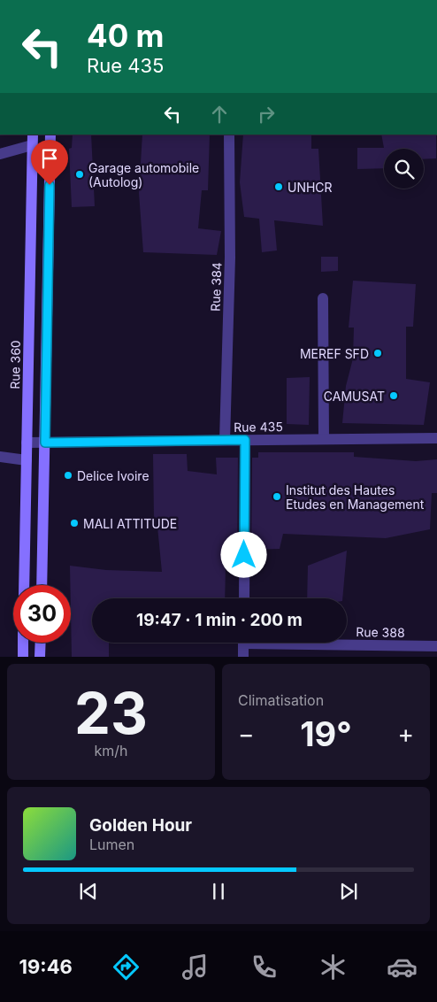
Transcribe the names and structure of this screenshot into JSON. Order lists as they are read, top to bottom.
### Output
{
  "streets": {
    "main road": ["Rue 360"],
    "street": ["Rue 384", "Rue 435", "Rue 388"]
  },
  "crossings": [
    ["Rue 384", "Rue 435"],
    ["Rue 360", "Rue 435"]
  ],
  "places": [
    "Garage automobile (Autolog)",
    "UNHCR",
    "MEREF SFD",
    "CAMUSAT",
    "Delice Ivoire",
    "Institut des Hautes Etudes en Management",
    "MALI ATTITUDE"
  ],
  "page": {
    "turn": ["40 m", "Rue 435"],
    "limit": "30",
    "trip": "19:47 · 1 min · 200 m",
    "tile": [
      ["23", "km/h"],
      "Climatisation"
    ],
    "heat": ["−", "19°", "+"],
    "song": ["Golden Hour", "Lumen"],
    "tabs": "19:46"
  }
}
